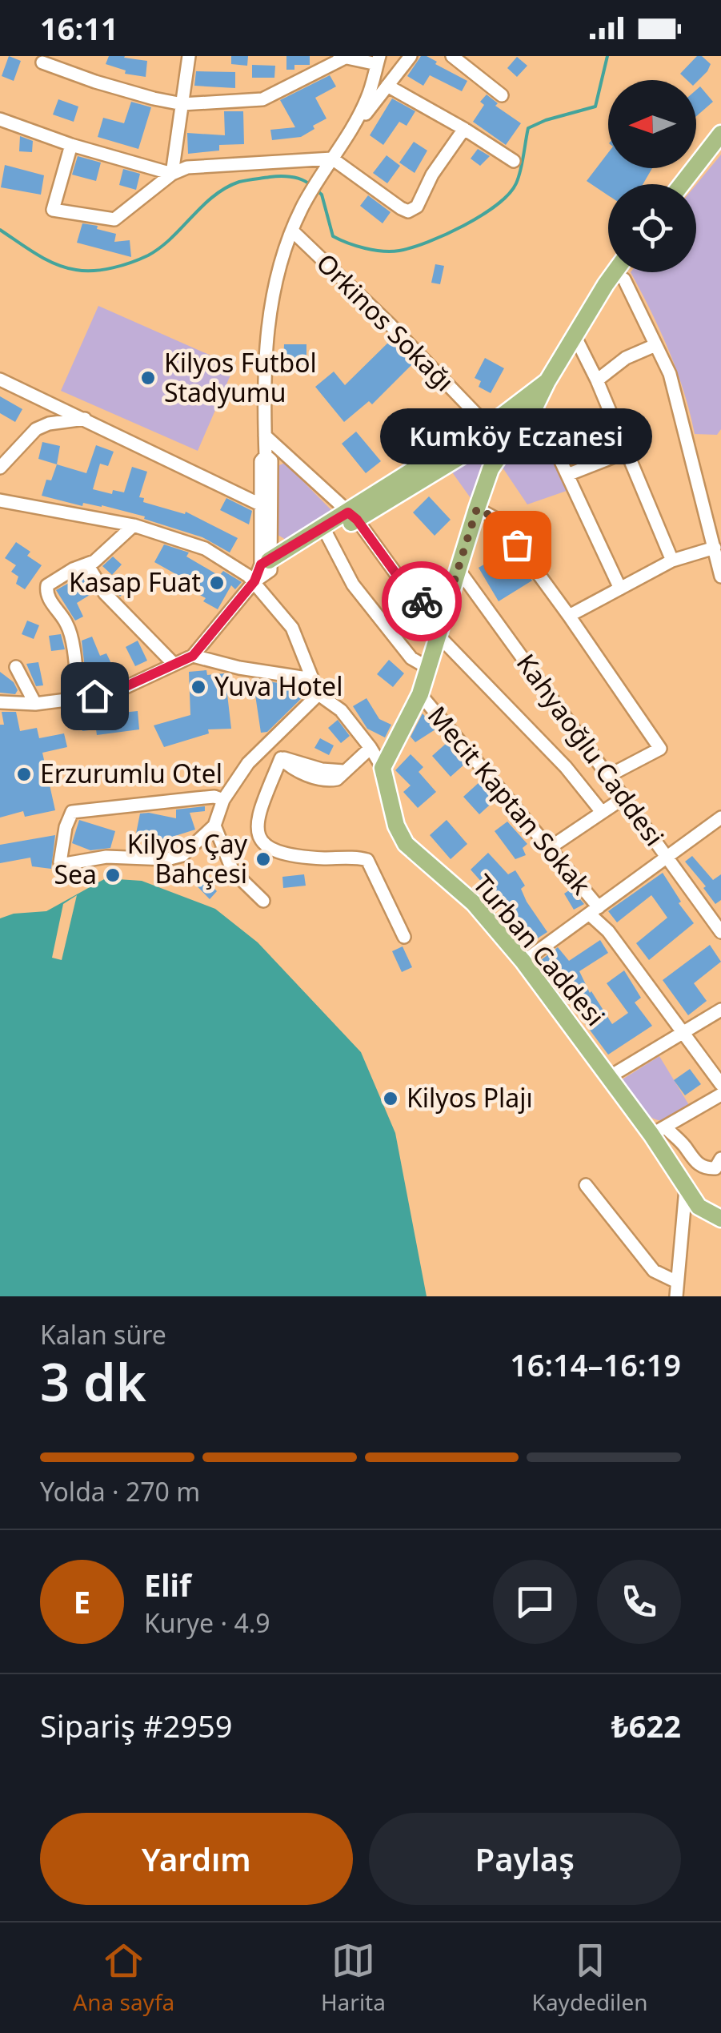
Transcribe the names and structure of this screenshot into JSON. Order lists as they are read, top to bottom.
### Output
{
  "streets": {
    "main road": ["Turban Caddesi"],
    "street": ["Orkinos Sokağı", "Kahyaoğlu Caddesi", "Mecit Kaptan Sokak"]
  },
  "places": [
    "Kilyos Futbol Stadyumu",
    "Kumköy Eczanesi",
    "Kasap Fuat",
    "Yuva Hotel",
    "Erzurumlu Otel",
    "Kilyos Çay Bahçesi",
    "Sea",
    "Kilyos Plajı"
  ],
  "north": "left",
  "page": {
    "status": "16:11",
    "bubble": "Kumköy Eczanesi",
    "heading": ["3 dk", "Kalan süre", "16:14–16:19"],
    "panel": [
      "Elif",
      "Kurye · 4.9",
      "Sipariş #2959",
      "₺622"
    ],
    "bar": "Yolda · 270 m",
    "round": "E",
    "buttons": ["Yardım", "Paylaş"],
    "tabs": ["Ana sayfa", "Harita", "Kaydedilen"]
  }
}
